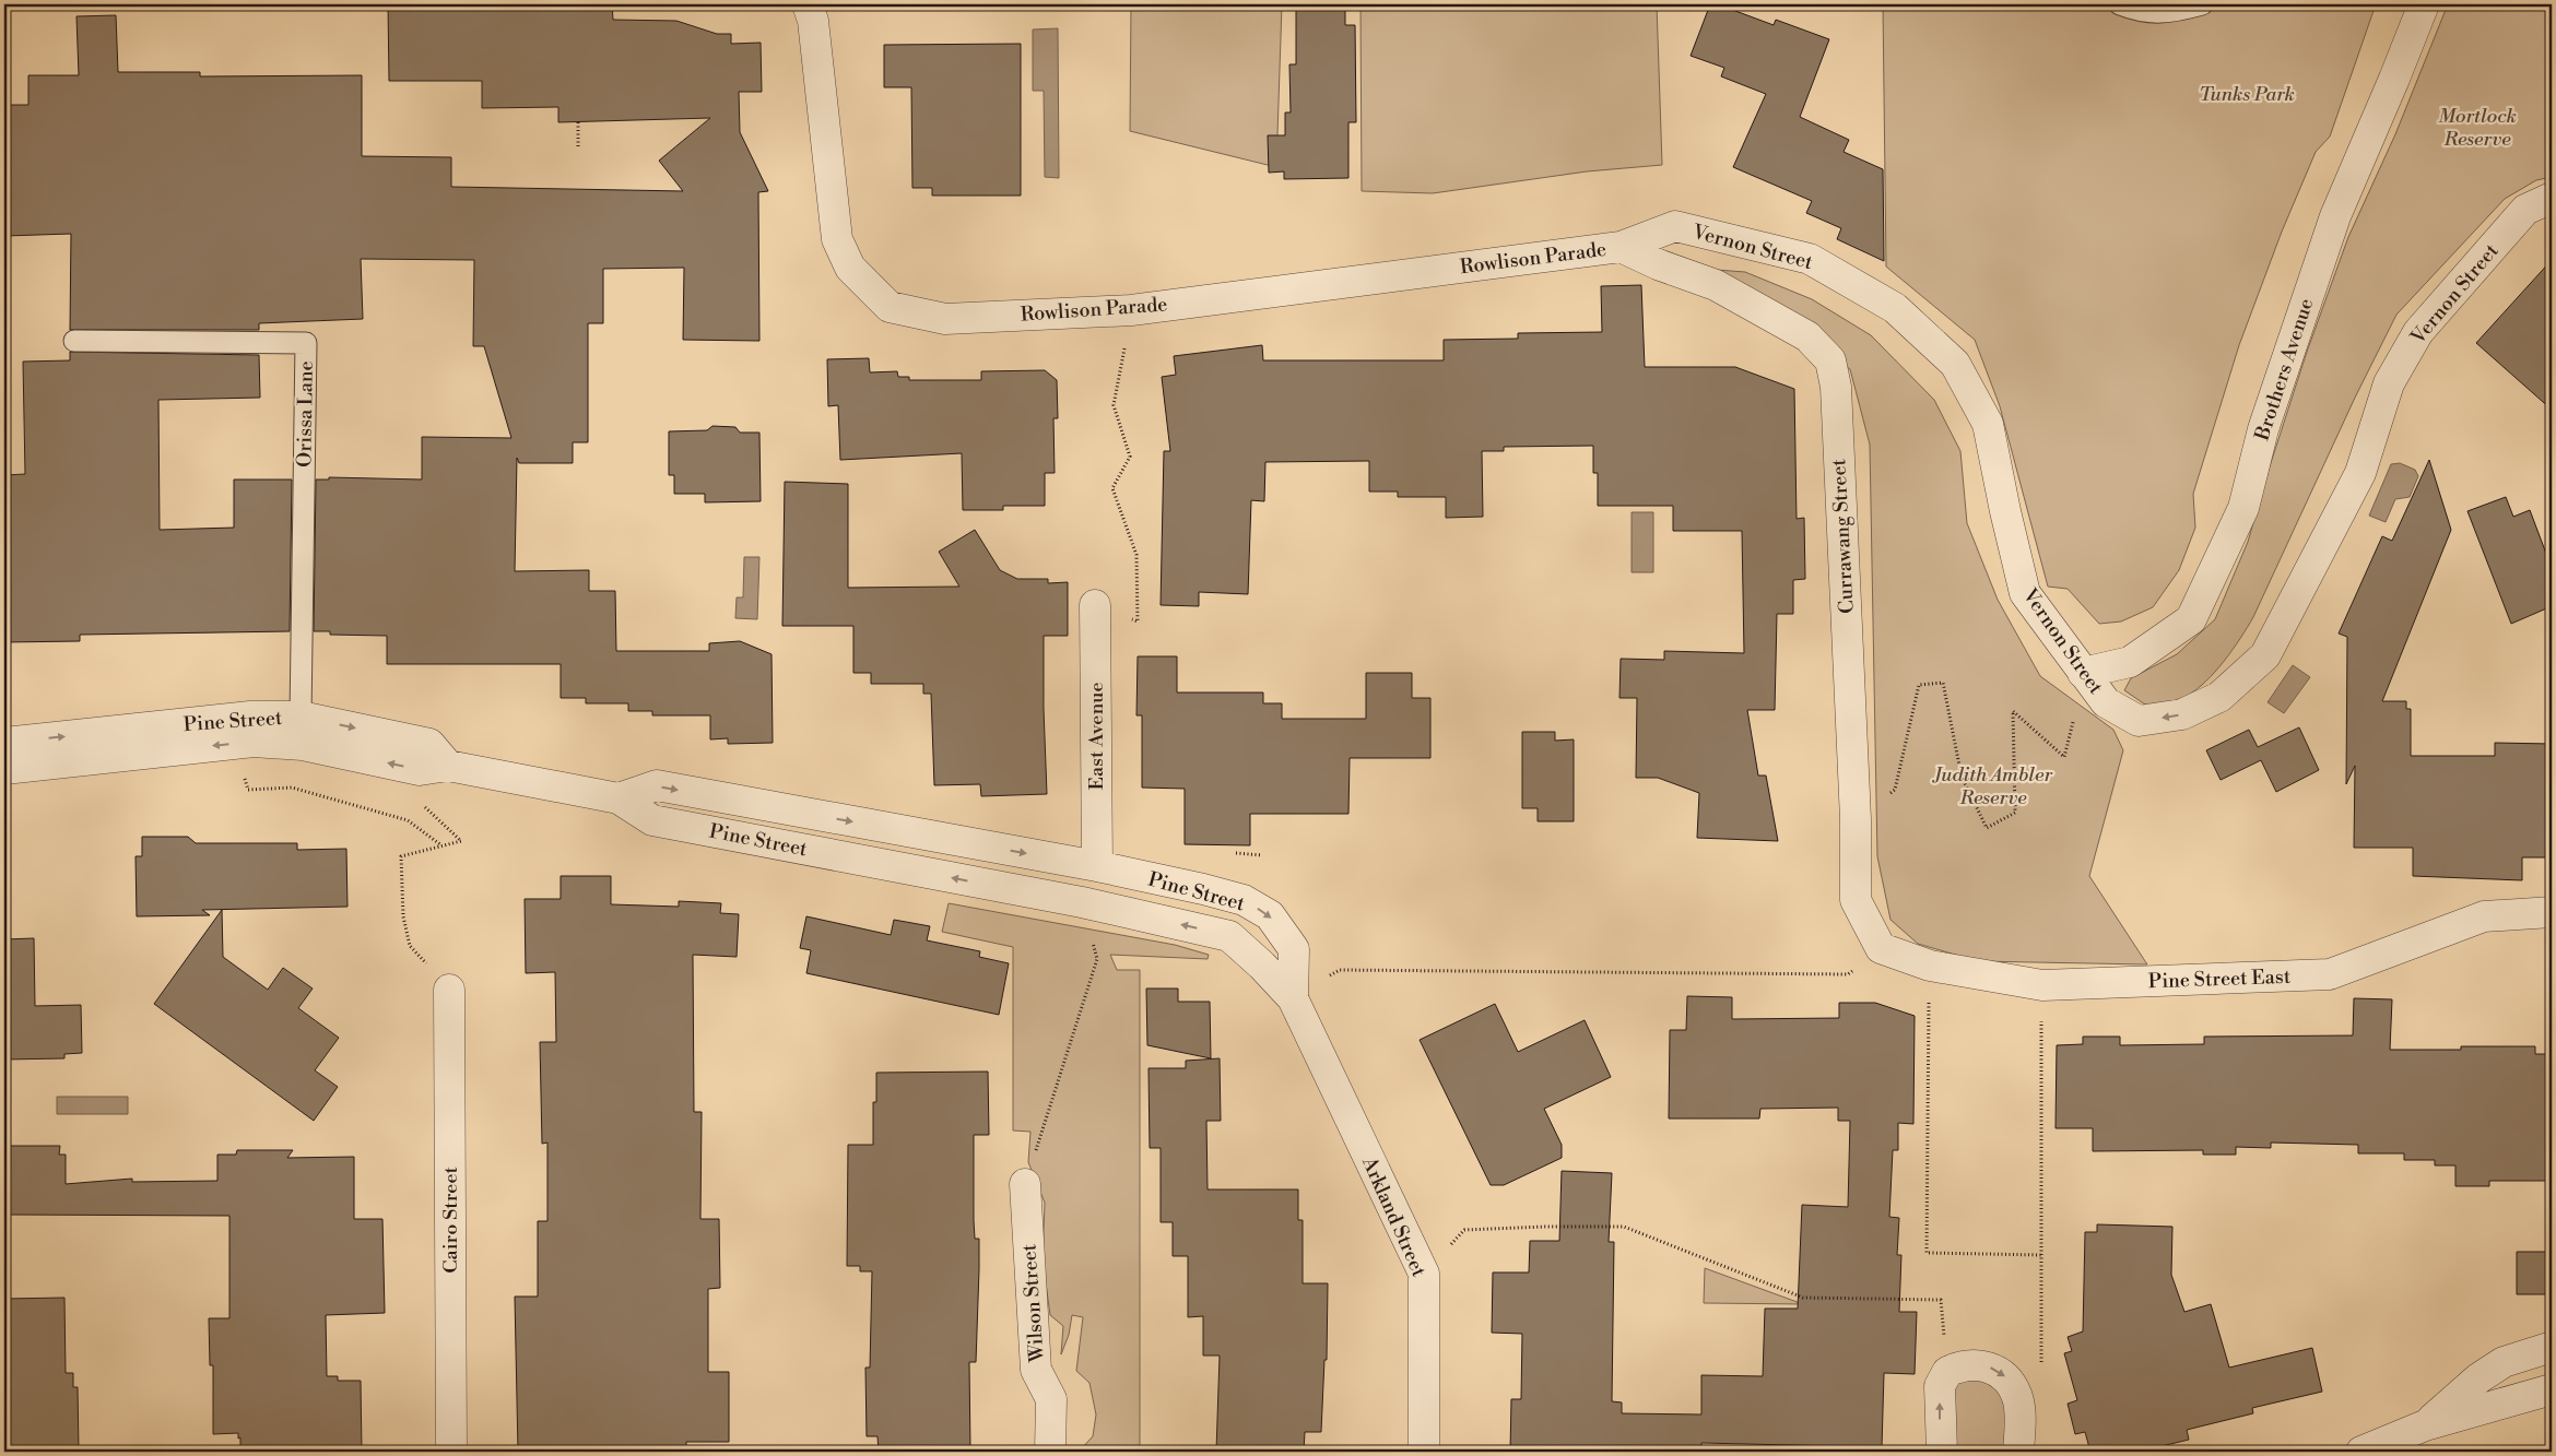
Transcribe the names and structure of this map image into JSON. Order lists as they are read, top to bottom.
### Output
{
  "streets": {
    "street": [
      "Vernon Street",
      "Rowlison Parade",
      "Brothers Avenue",
      "Currawang Street",
      "Pine Street",
      "East Avenue",
      "Pine Street East",
      "Arkland Street",
      "Cairo Street",
      "Wilson Street"
    ],
    "lane": ["Orissa Lane"]
  },
  "crossings": [
    ["Vernon Street", "Rowlison Parade"],
    ["Vernon Street", "Brothers Avenue"],
    ["Vernon Street", "Currawang Street"],
    ["Rowlison Parade", "Currawang Street"],
    ["Orissa Lane", "Pine Street"],
    ["Currawang Street", "Pine Street East"],
    ["Pine Street", "East Avenue"],
    ["Pine Street", "Arkland Street"]
  ],
  "one_way": ["Vernon Street"],
  "parks": ["Tunks Park", "Mortlock Reserve", "Judith Ambler Reserve"]
}
